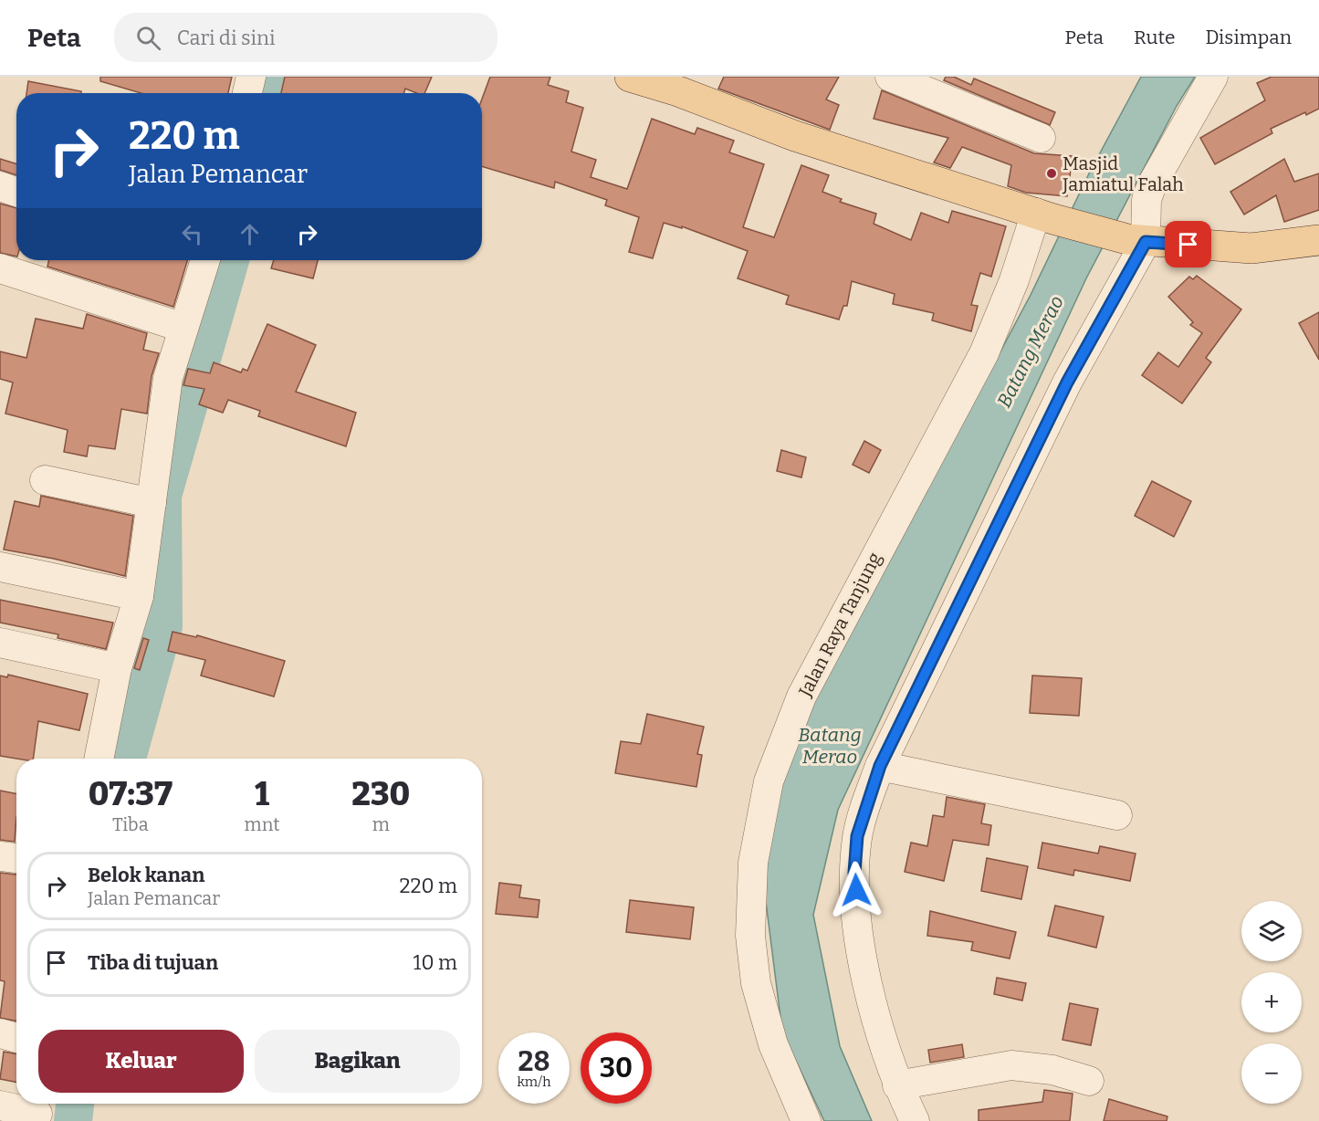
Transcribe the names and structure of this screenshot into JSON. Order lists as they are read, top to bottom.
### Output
{
  "streets": {
    "street": ["Jalan Raya Tanjung"]
  },
  "water": ["Batang Merao"],
  "places": ["Masjid Jamiatul Falah"],
  "page": {
    "header": "Peta",
    "search": "Cari di sini",
    "nav": ["Peta", "Rute", "Disimpan"],
    "turn": ["220 m", "Jalan Pemancar"],
    "eta": [
      "07:37",
      "Tiba",
      "1",
      "mnt",
      "230",
      "m"
    ],
    "list": [
      {
        "name": "Belok kanan",
        "note": "Jalan Pemancar",
        "value": "220 m"
      },
      {
        "name": "Tiba di tujuan",
        "value": "10 m"
      }
    ],
    "map_buttons": ["+", "−"],
    "buttons": ["Keluar", "Bagikan"],
    "speed": "28 km/h",
    "limit": "30"
  }
}
